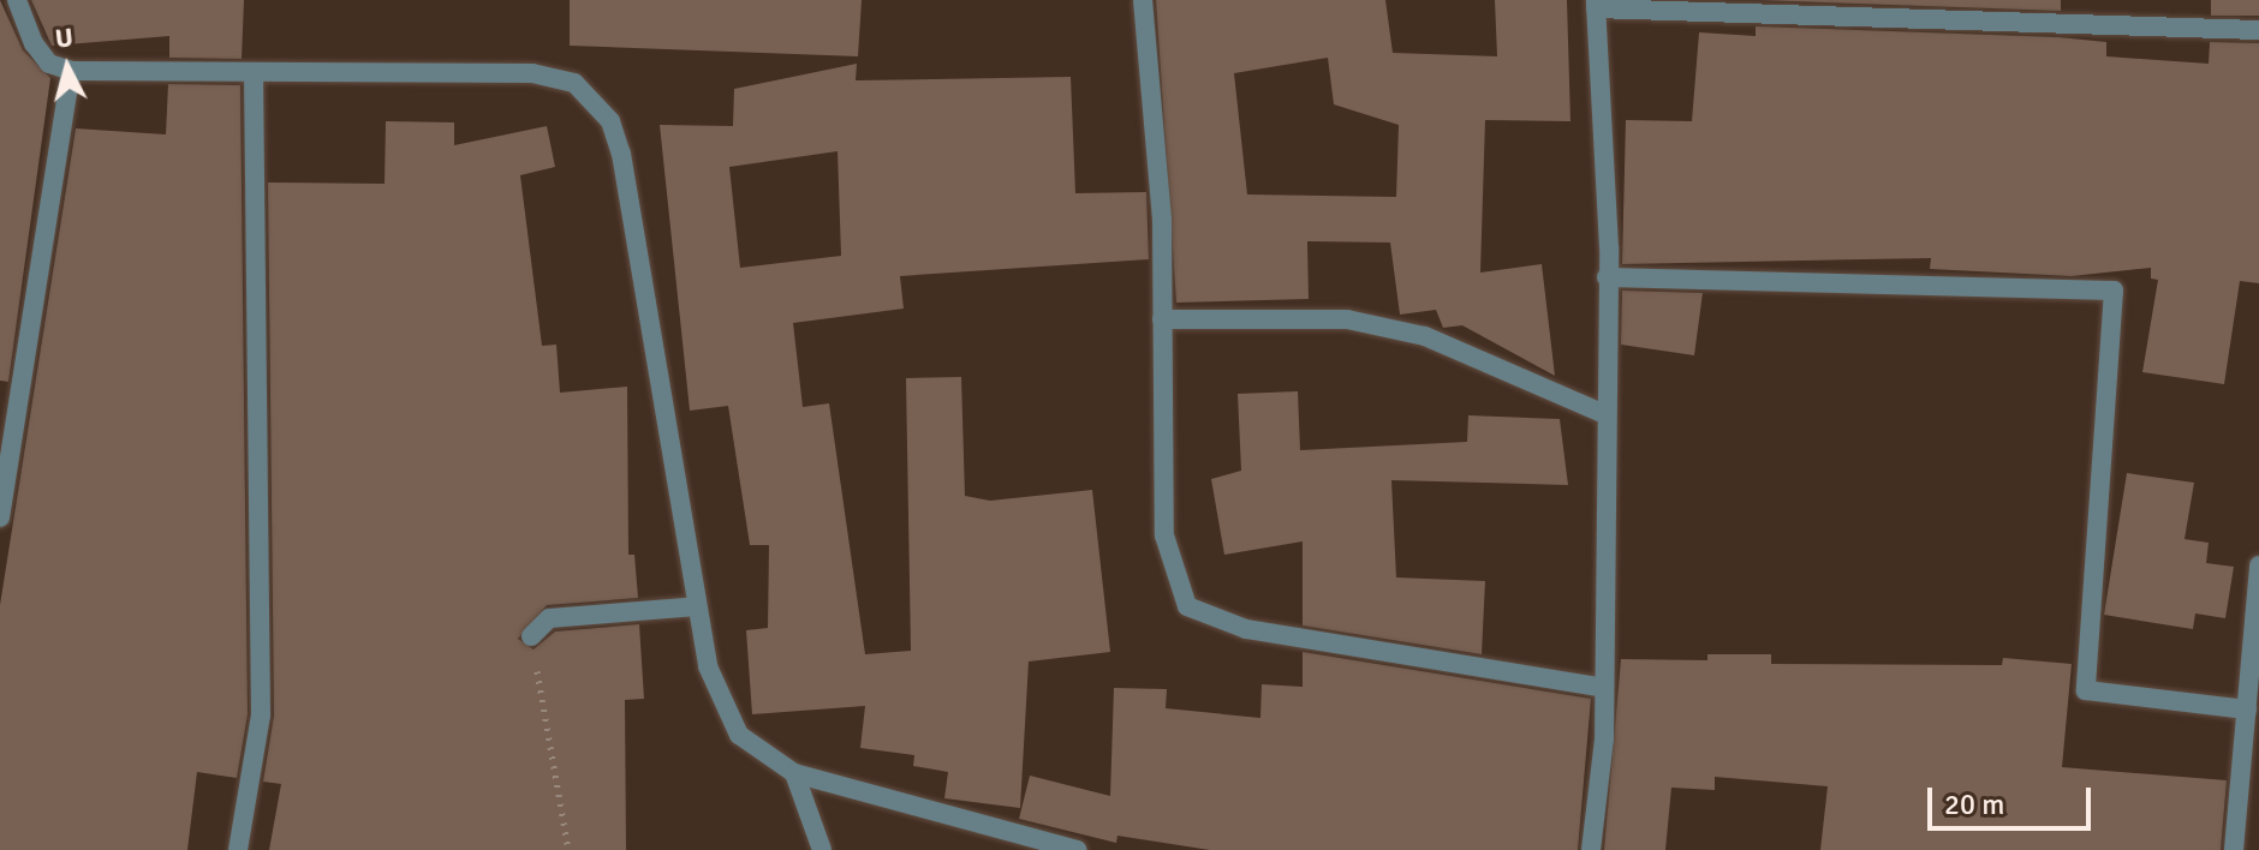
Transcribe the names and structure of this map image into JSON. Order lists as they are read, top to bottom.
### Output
{
  "scale_bar": "20 m",
  "north": "top"
}
